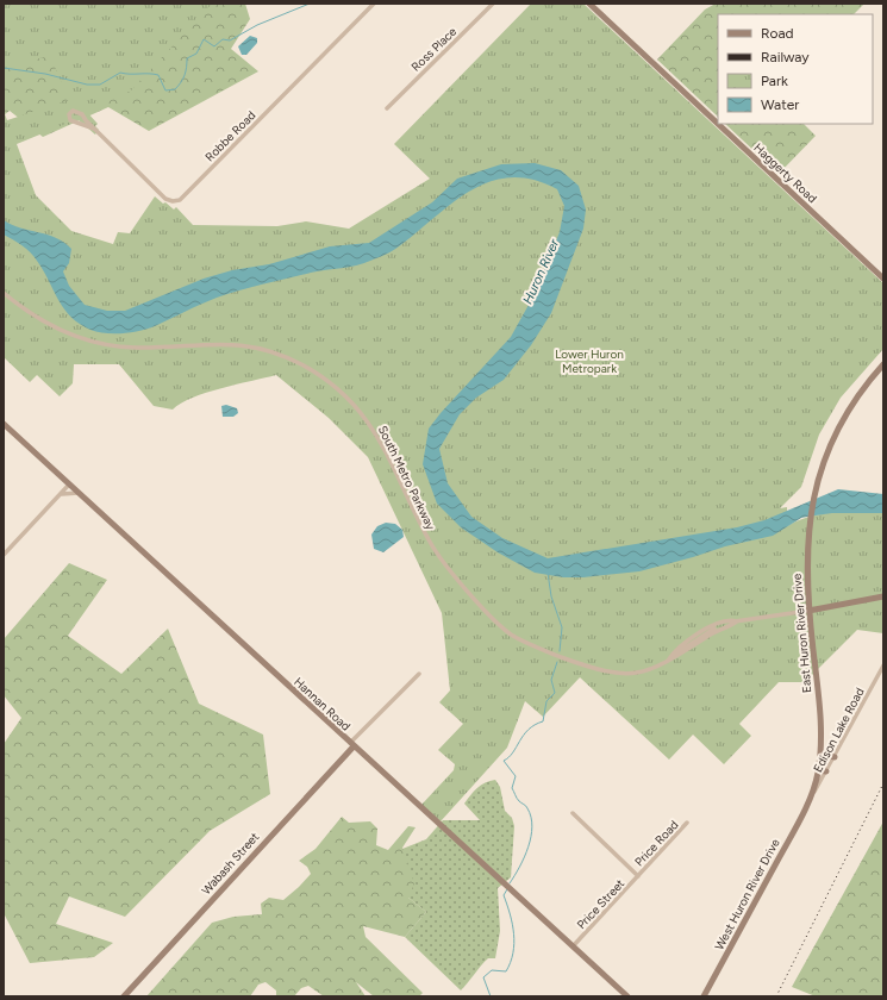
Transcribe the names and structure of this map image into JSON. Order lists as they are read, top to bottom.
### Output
{
  "streets": {
    "street": [
      "Ross Place",
      "Robbe Road",
      "Haggerty Road",
      "South Metro Parkway",
      "East Huron River Drive",
      "Hannan Road",
      "Edison Lake Road",
      "Price Road",
      "Wabash Street",
      "West Huron River Drive",
      "Price Street"
    ]
  },
  "crossings": [
    ["South Metro Parkway", "East Huron River Drive"],
    ["East Huron River Drive", "Edison Lake Road"],
    ["East Huron River Drive", "West Huron River Drive"],
    ["Hannan Road", "Wabash Street"],
    ["Hannan Road", "Price Street"],
    ["Edison Lake Road", "West Huron River Drive"],
    ["Price Road", "Price Street"]
  ],
  "water": ["Huron River"],
  "parks": ["Lower Huron Metropark"],
  "legend": [
    "Road",
    "Railway",
    "Park",
    "Water"
  ]
}
